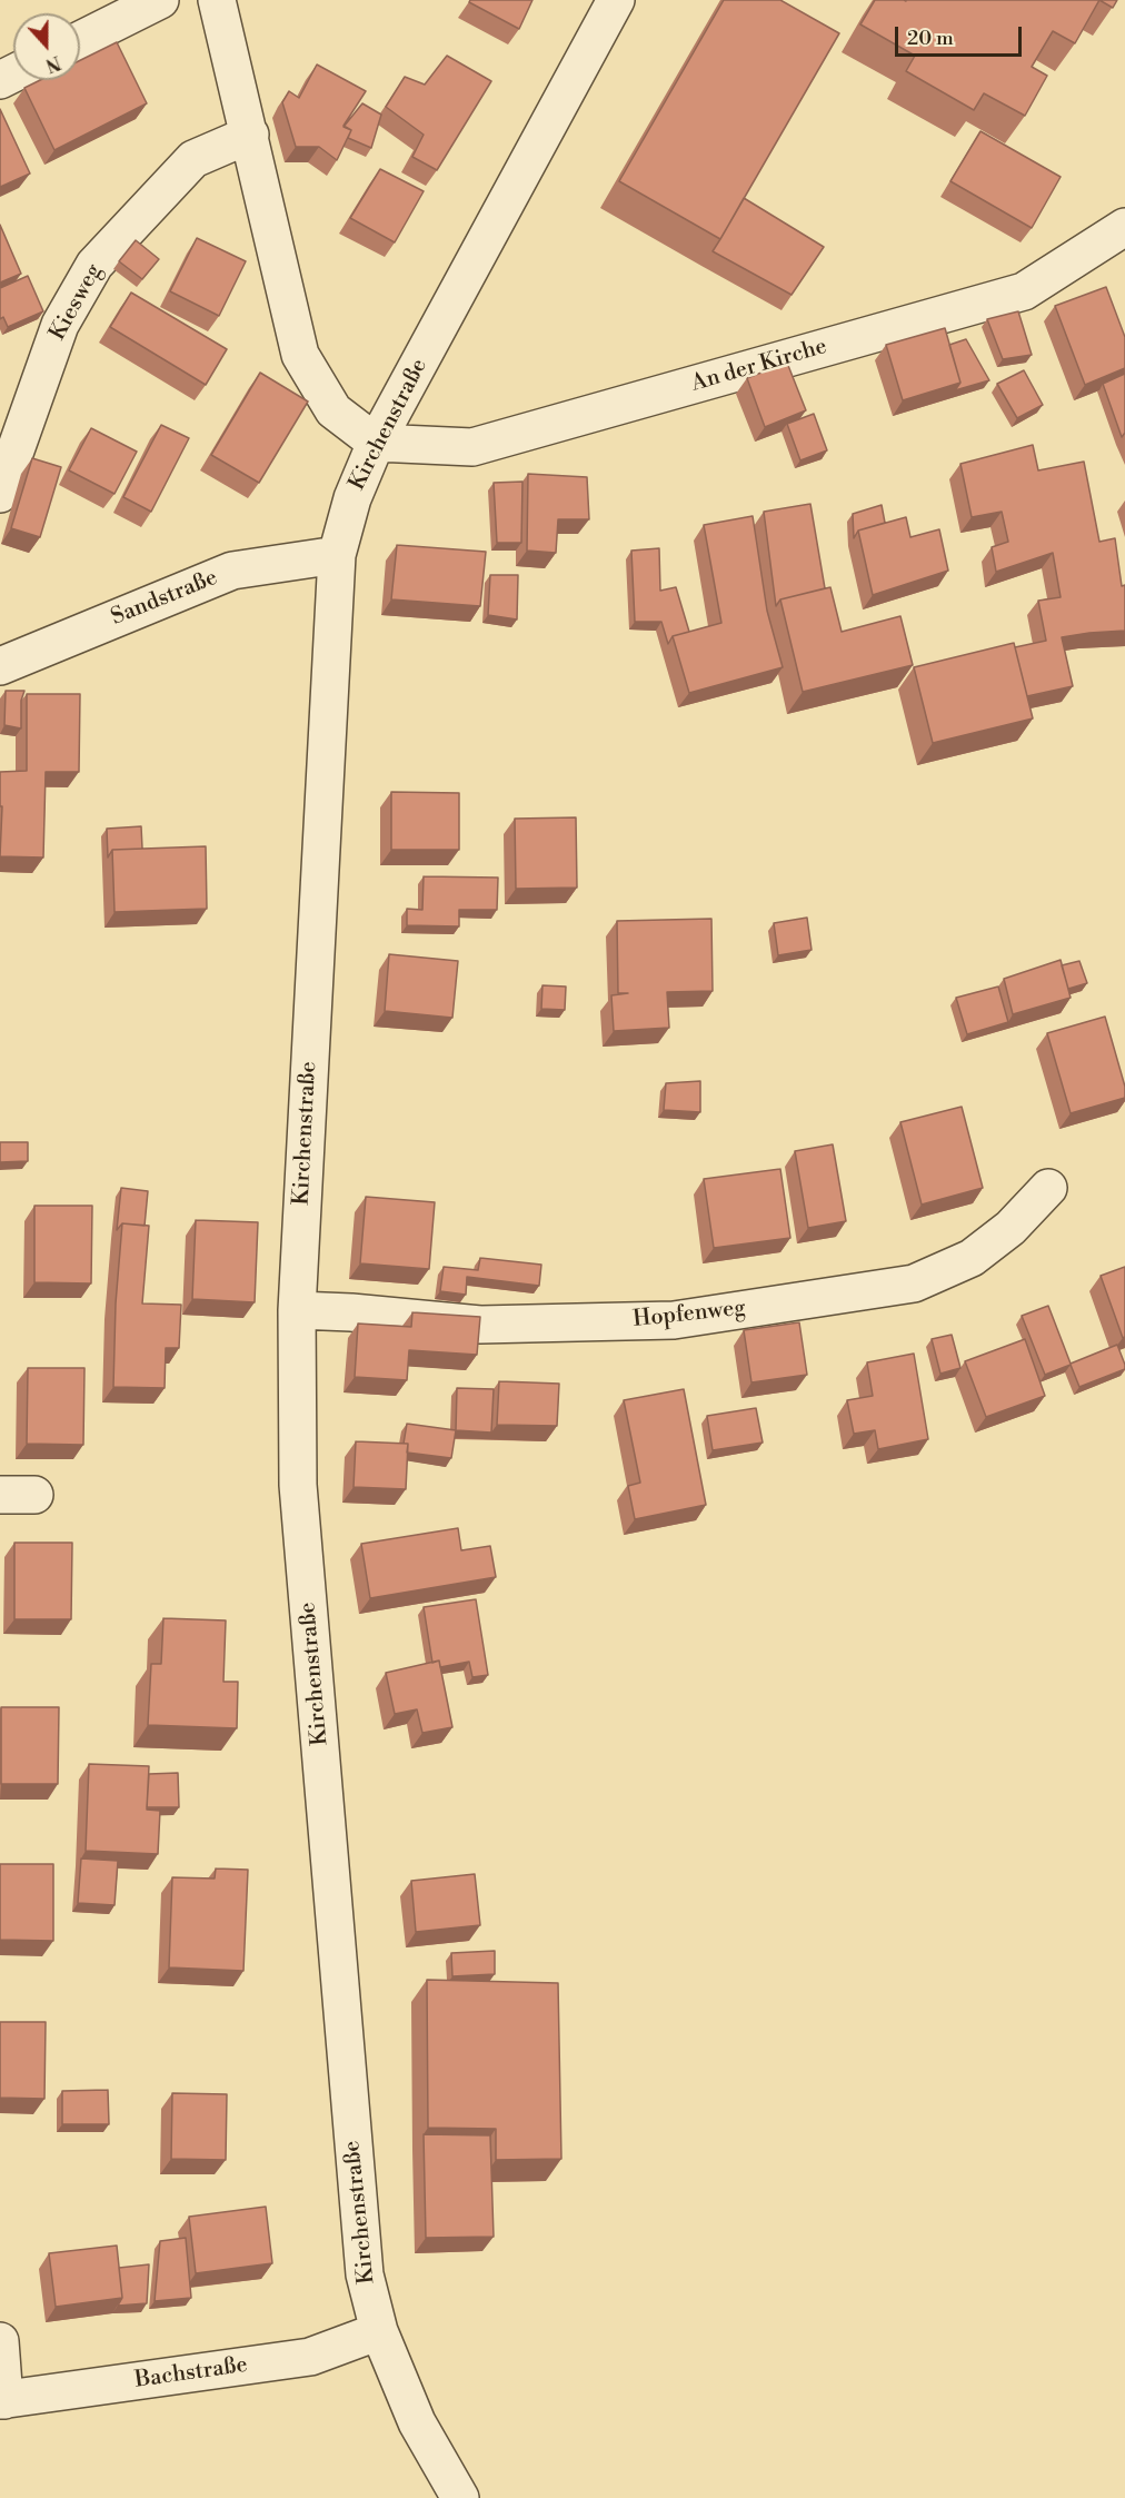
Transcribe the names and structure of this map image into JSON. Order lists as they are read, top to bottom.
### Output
{
  "streets": {
    "street": [
      "Kiesweg",
      "An der Kirche",
      "Kirchenstraße",
      "Sandstraße",
      "Hopfenweg",
      "Bachstraße"
    ]
  },
  "crossings": [
    ["An der Kirche", "Kirchenstraße"],
    ["Kirchenstraße", "Sandstraße"],
    ["Kirchenstraße", "Hopfenweg"],
    ["Kirchenstraße", "Bachstraße"]
  ],
  "scale_bar": "20 m",
  "north": "bottom"
}
